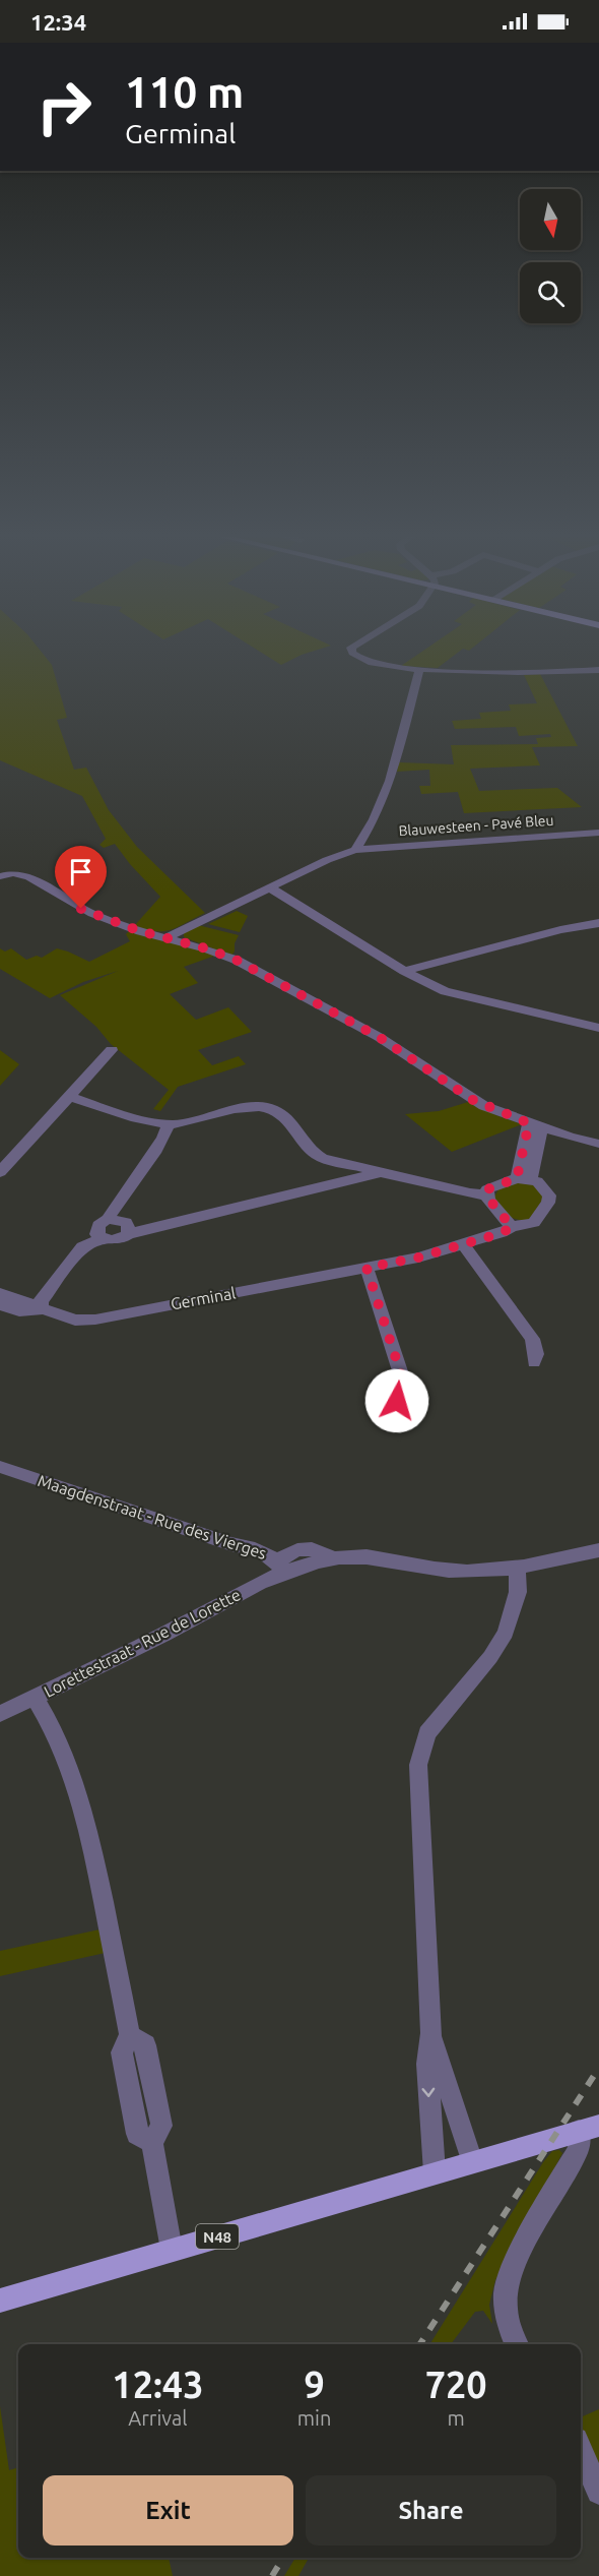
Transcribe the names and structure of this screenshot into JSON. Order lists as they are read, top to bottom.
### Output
{
  "streets": {
    "main road": ["N48"],
    "street": [
      "Blauwesteen - Pavé Bleu",
      "Germinal",
      "Maagdenstraat - Rue des Vierges",
      "Lorettestraat - Rue de Lorette"
    ]
  },
  "crossings": [
    ["Maagdenstraat - Rue des Vierges", "Lorettestraat - Rue de Lorette"]
  ],
  "north": "bottom",
  "page": {
    "status": "12:34",
    "turn": ["110 m", "Germinal"],
    "eta": [
      "12:43",
      "Arrival",
      "9",
      "min",
      "720",
      "m"
    ],
    "buttons": ["Exit", "Share"]
  }
}
